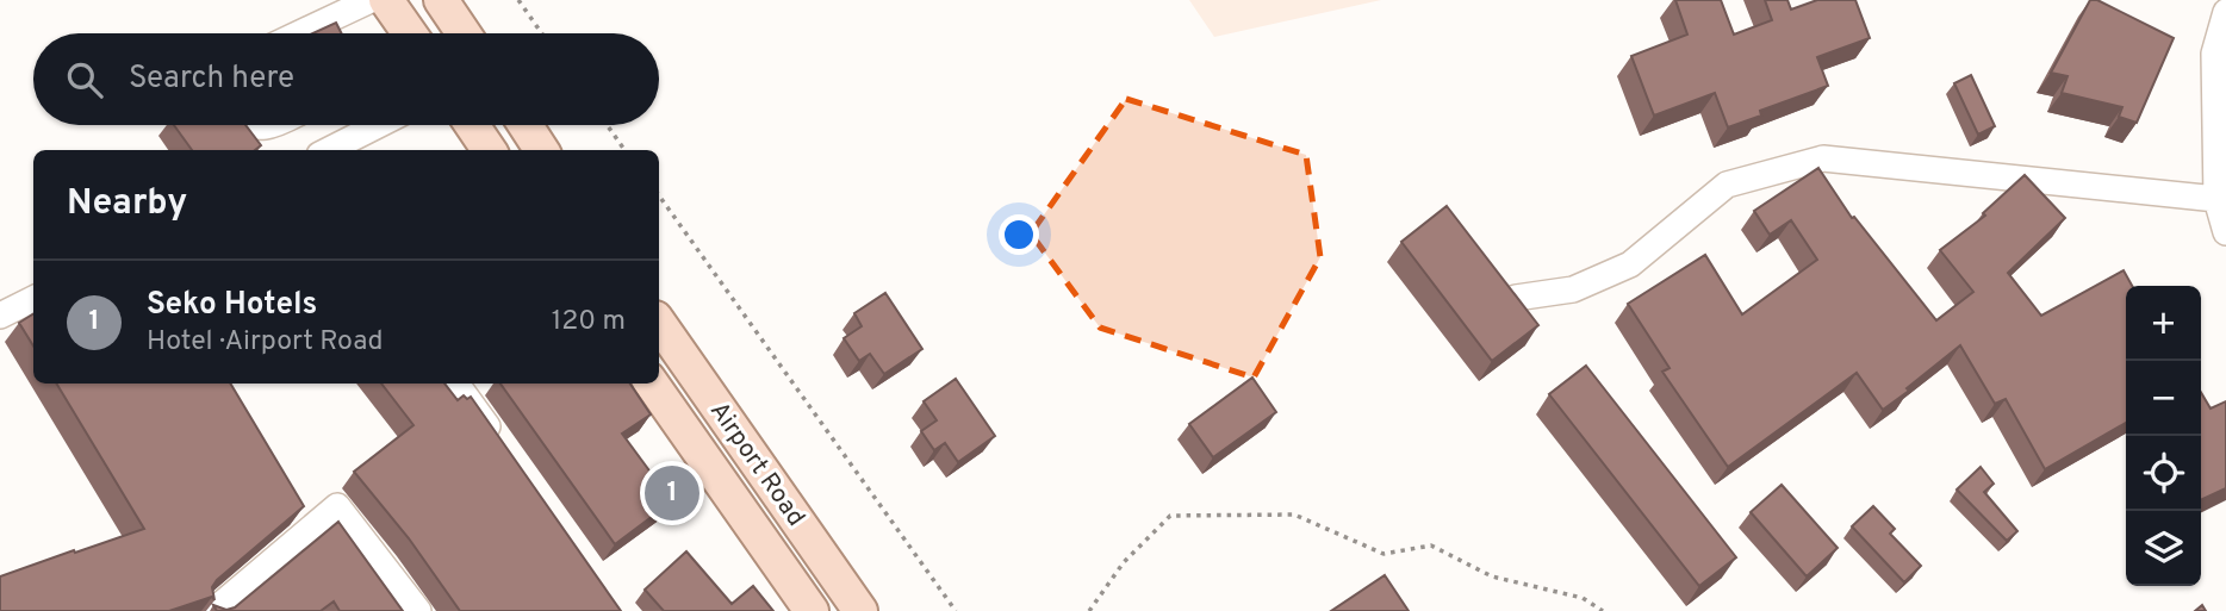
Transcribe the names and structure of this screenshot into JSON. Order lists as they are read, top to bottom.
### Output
{
  "streets": {
    "main road": ["Airport Road"]
  },
  "page": {
    "search": "Search here",
    "heading": "Nearby",
    "list": [
      {
        "mark": "1",
        "name": "Seko Hotels",
        "note": "Hotel · Airport Road",
        "value": "120 m"
      }
    ],
    "map_buttons": ["+", "−"],
    "pins": "1"
  }
}
